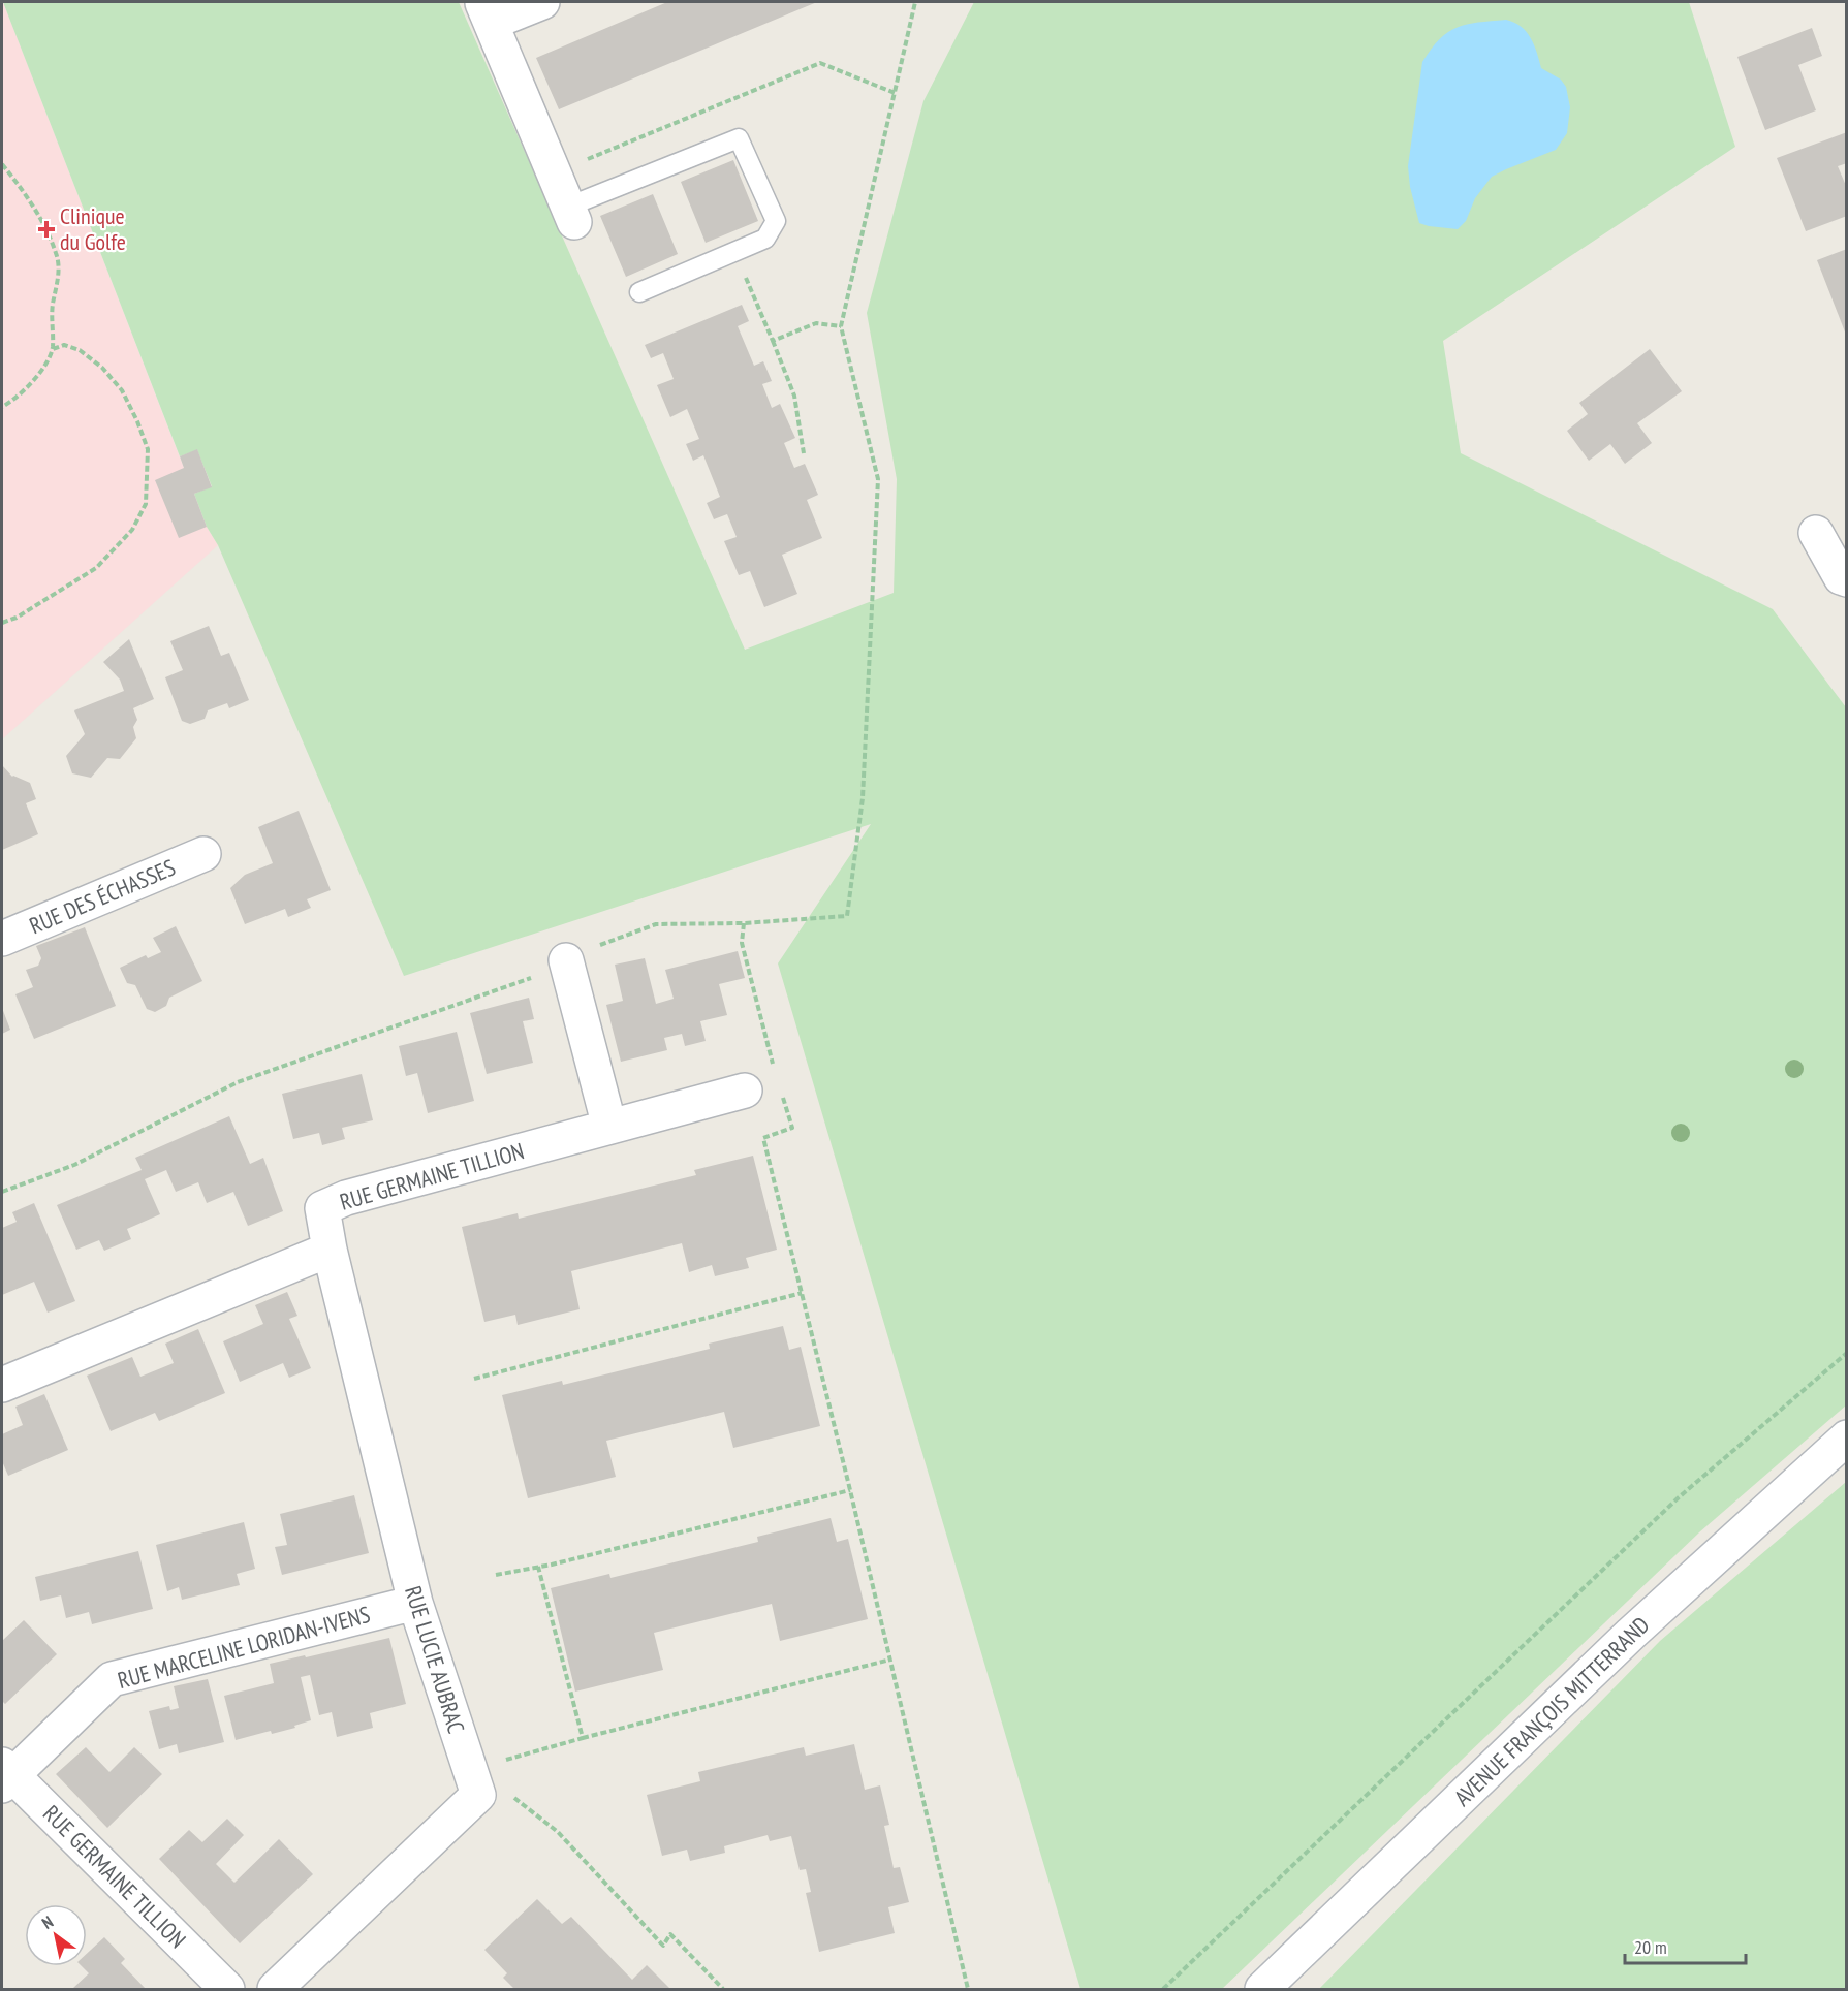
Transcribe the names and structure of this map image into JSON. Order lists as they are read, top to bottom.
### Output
{
  "streets": {
    "street": [
      "RUE DES ÉCHASSES",
      "RUE GERMAINE TILLION",
      "RUE MARCELINE LORIDAN-IVENS",
      "RUE LUCIE AUBRAC",
      "AVENUE FRANÇOIS MITTERRAND"
    ]
  },
  "crossings": [
    ["RUE GERMAINE TILLION", "RUE MARCELINE LORIDAN-IVENS"],
    ["RUE GERMAINE TILLION", "RUE LUCIE AUBRAC"],
    ["RUE MARCELINE LORIDAN-IVENS", "RUE LUCIE AUBRAC"]
  ],
  "places": {
    "health": ["Clinique du Golfe"]
  },
  "scale_bar": "20 m",
  "north": "top left"
}
